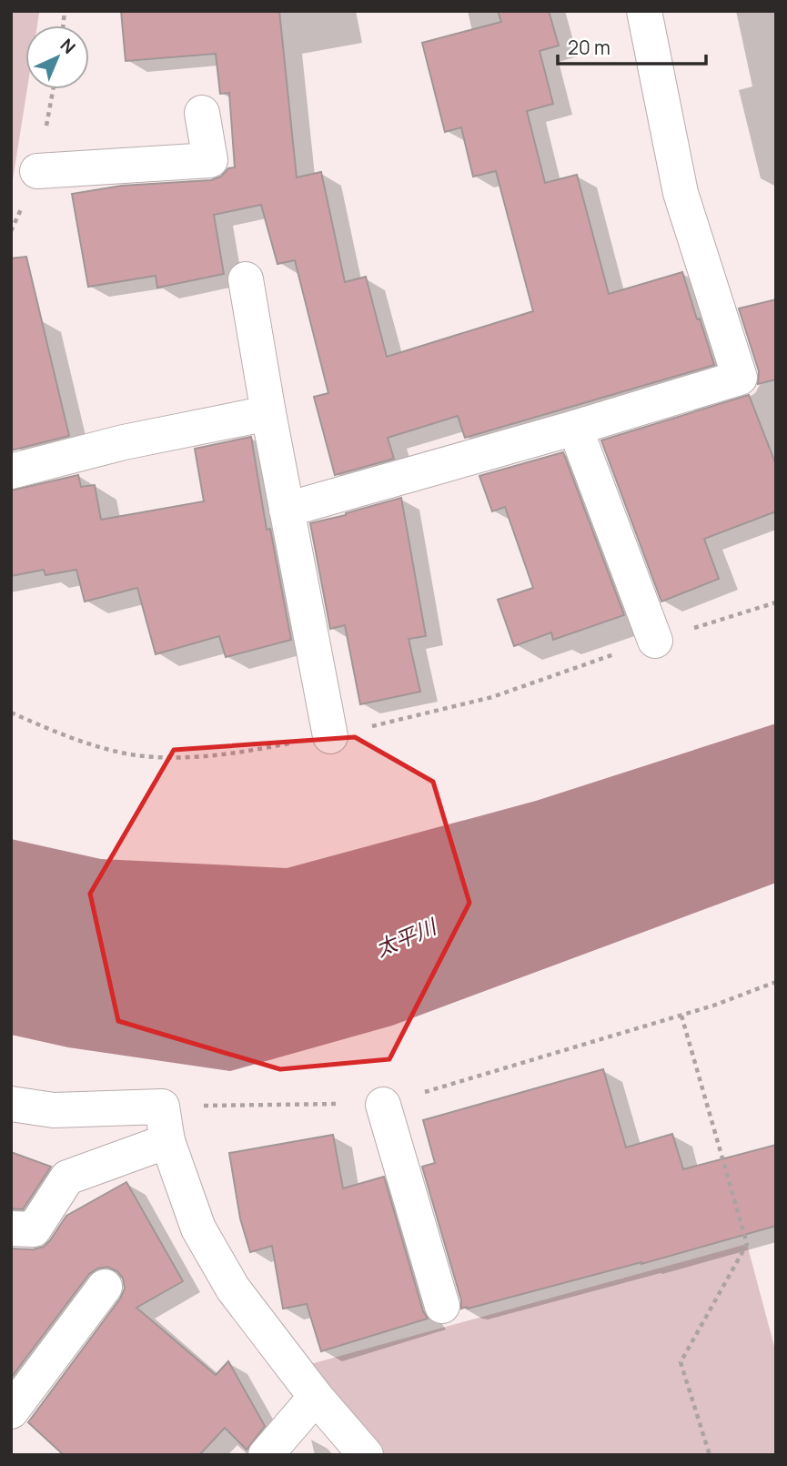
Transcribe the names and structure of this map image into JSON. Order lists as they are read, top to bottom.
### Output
{
  "water": ["太平川"],
  "scale_bar": "20 m",
  "north": "top right"
}
